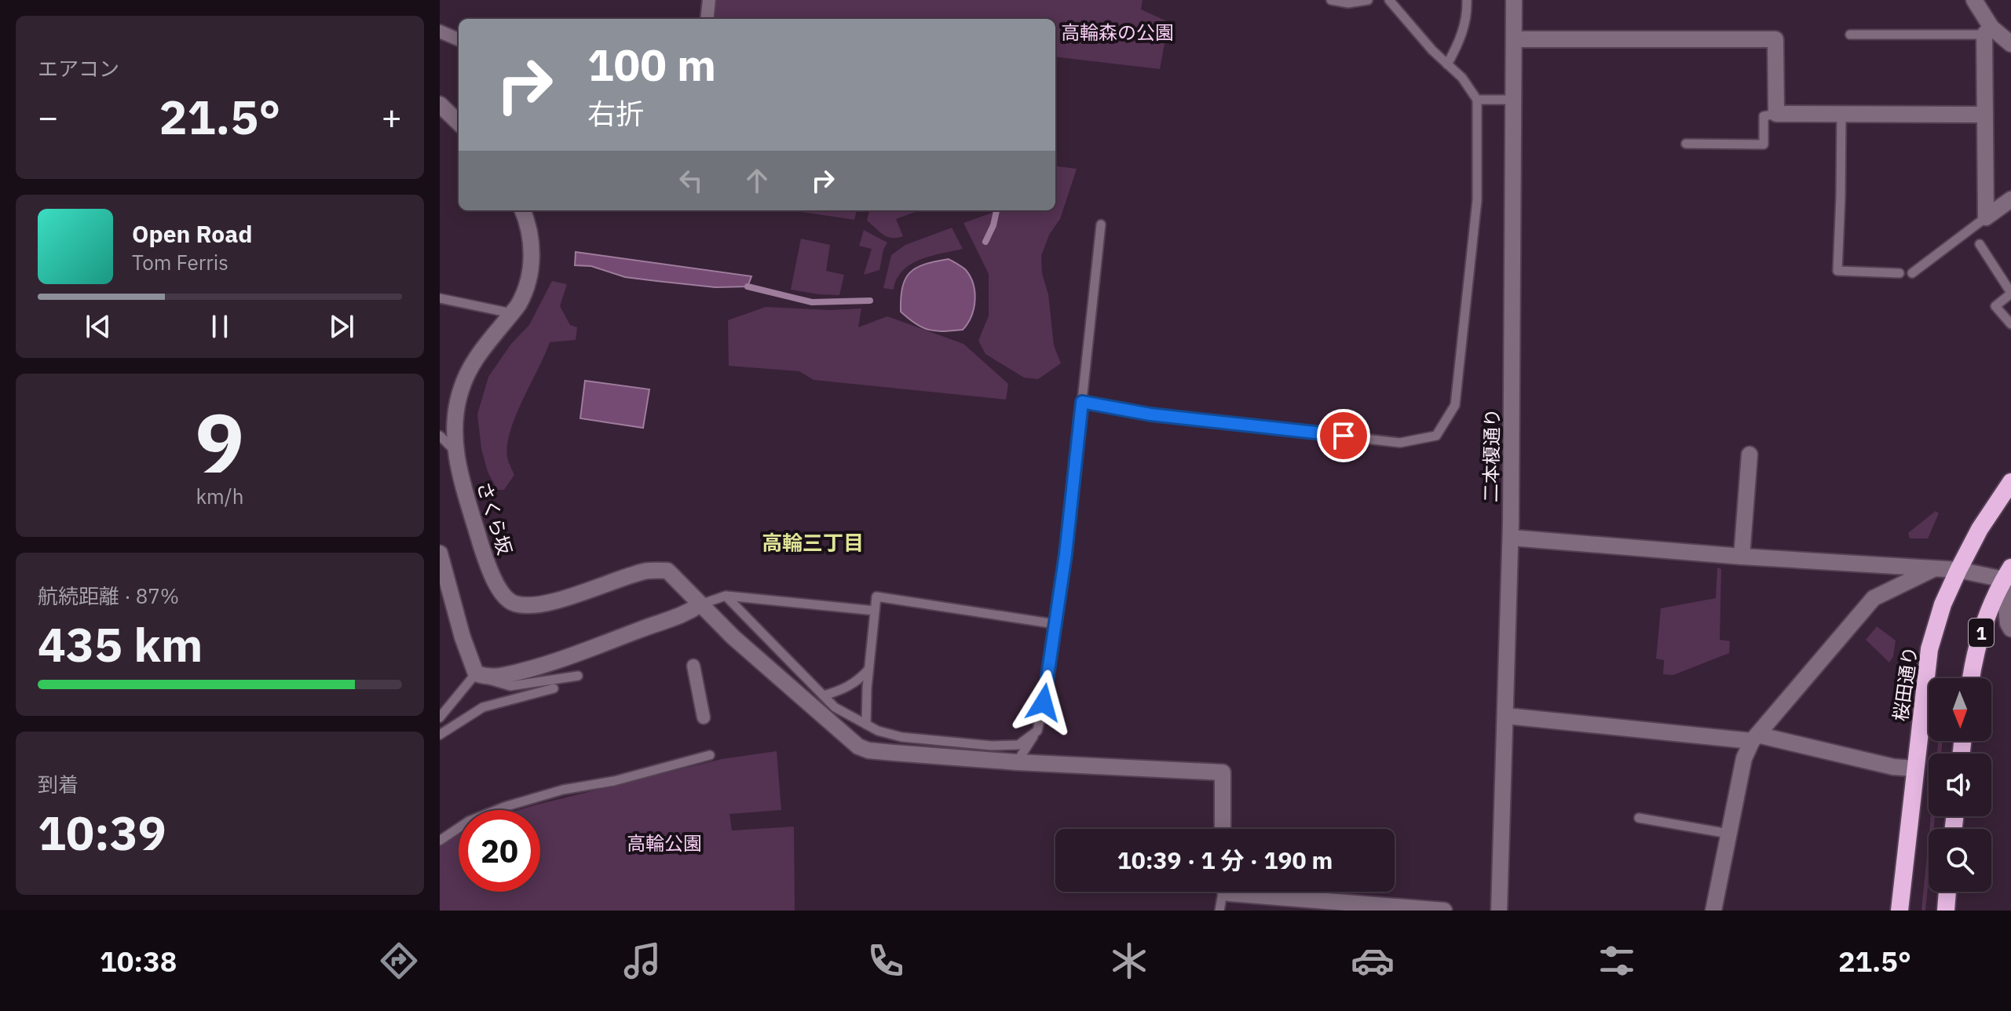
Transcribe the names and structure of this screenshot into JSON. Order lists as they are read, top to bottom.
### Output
{
  "streets": {
    "highway": ["1", "桜田通り"],
    "street": ["二本榎通り", "さくら坂"]
  },
  "districts": ["高輪三丁目"],
  "parks": ["高輪森の公園", "高輪公園"],
  "north": "bottom",
  "page": {
    "tile": [
      "エアコン",
      ["9", "km/h"],
      ["航続距離 · 87%", "435 km"],
      ["到着", "10:39"]
    ],
    "turn": ["100 m", "右折"],
    "heat": ["−", "21.5°", "+"],
    "song": ["Open Road", "Tom Ferris"],
    "limit": "20",
    "trip": "10:39 · 1 分 · 190 m",
    "tabs": ["10:38", "21.5°"]
  }
}
